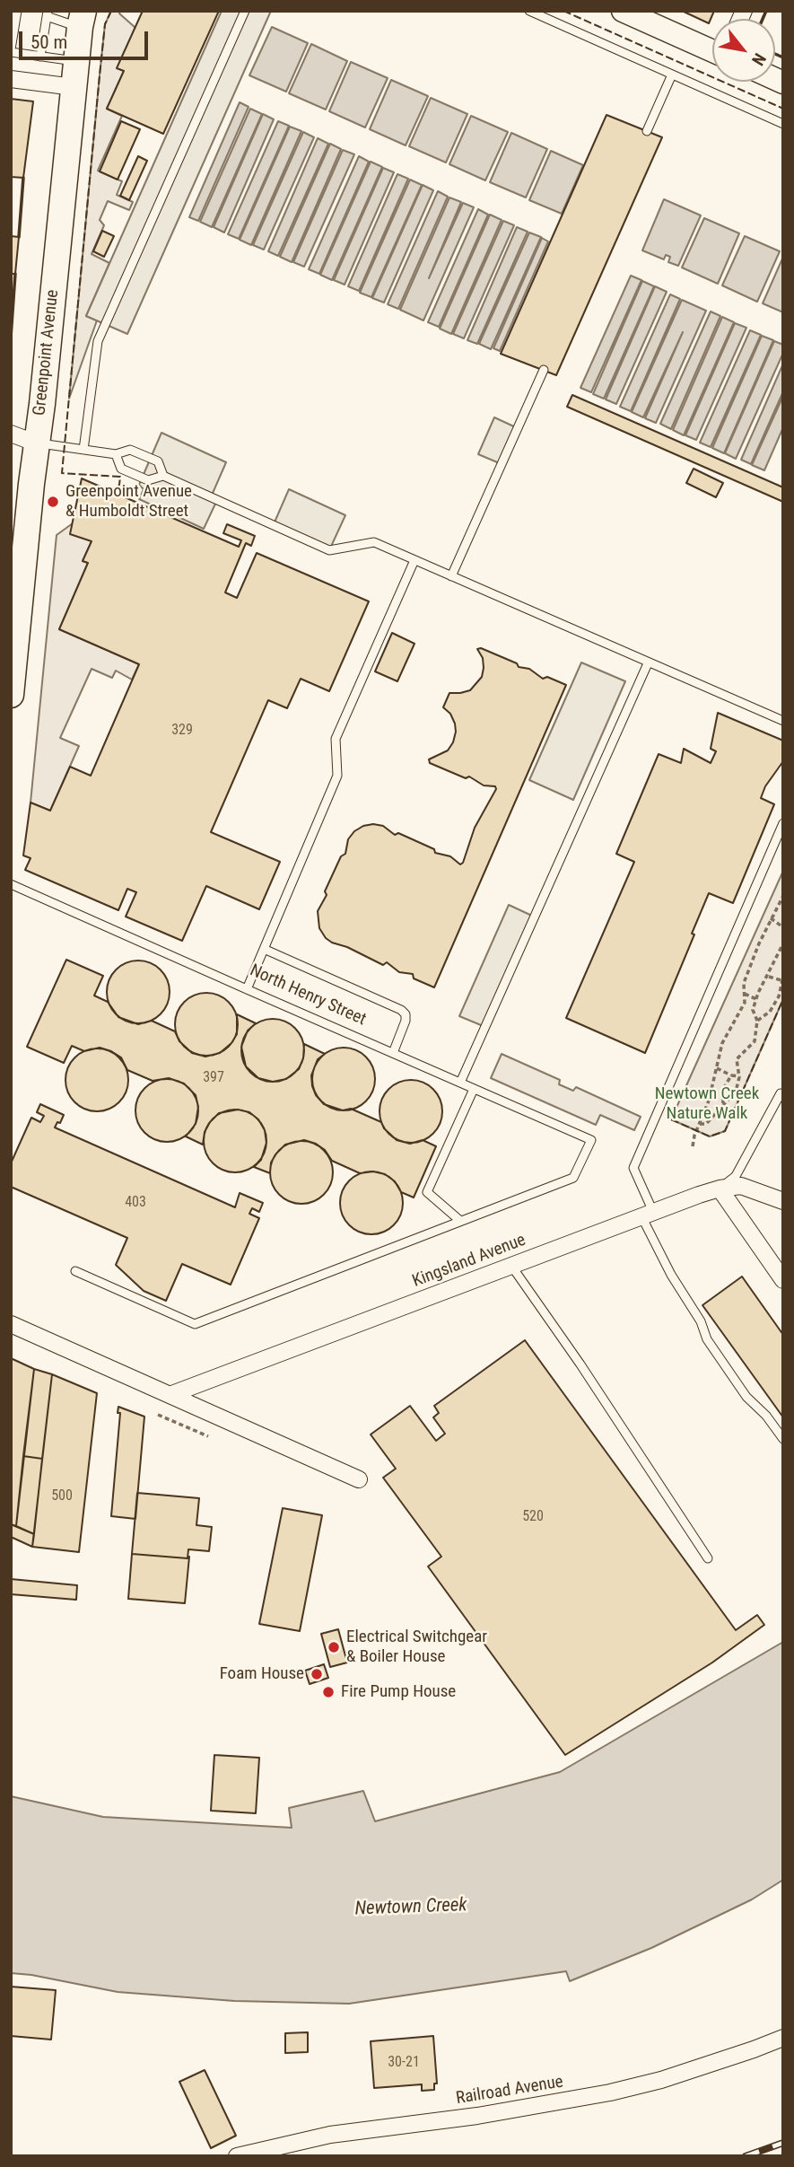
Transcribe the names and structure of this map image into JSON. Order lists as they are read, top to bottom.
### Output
{
  "streets": {
    "main road": ["Greenpoint Avenue"],
    "street": ["Kingsland Avenue", "Railroad Avenue"],
    "lane": ["North Henry Street"]
  },
  "water": ["Newtown Creek"],
  "parks": ["Newtown Creek Nature Walk"],
  "places": [
    "Greenpoint Avenue & Humboldt Street",
    "Electrical Switchgear & Boiler House",
    "Foam House",
    "Fire Pump House"
  ],
  "house_numbers": [
    "329",
    "397",
    "403",
    "500",
    "520",
    "30-21"
  ],
  "scale_bar": "50 m",
  "north": "bottom right"
}
